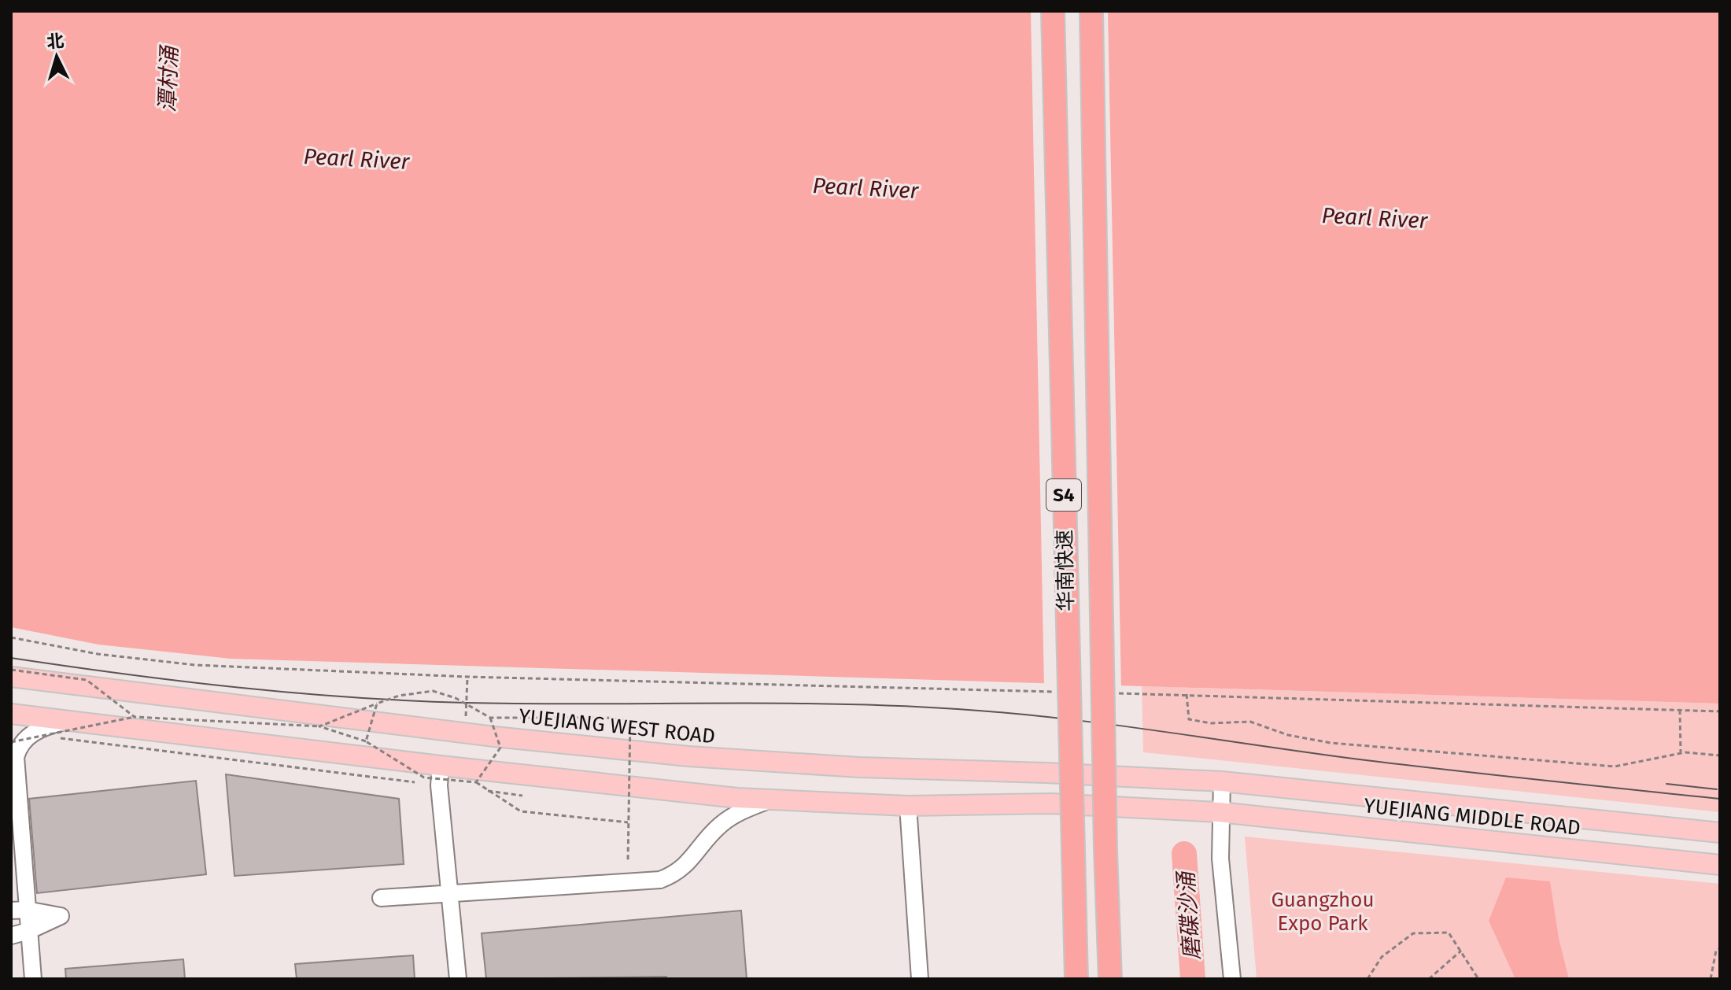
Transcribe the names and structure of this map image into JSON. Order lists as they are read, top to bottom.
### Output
{
  "streets": {
    "highway": ["S4", "华南快速"],
    "main road": ["YUEJIANG WEST ROAD", "YUEJIANG MIDDLE ROAD"]
  },
  "crossings": [
    ["YUEJIANG WEST ROAD", "YUEJIANG MIDDLE ROAD"]
  ],
  "water": ["潭村涌", "Pearl River", "磨碟沙涌"],
  "parks": ["Guangzhou Expo Park"],
  "north": "top"
}
